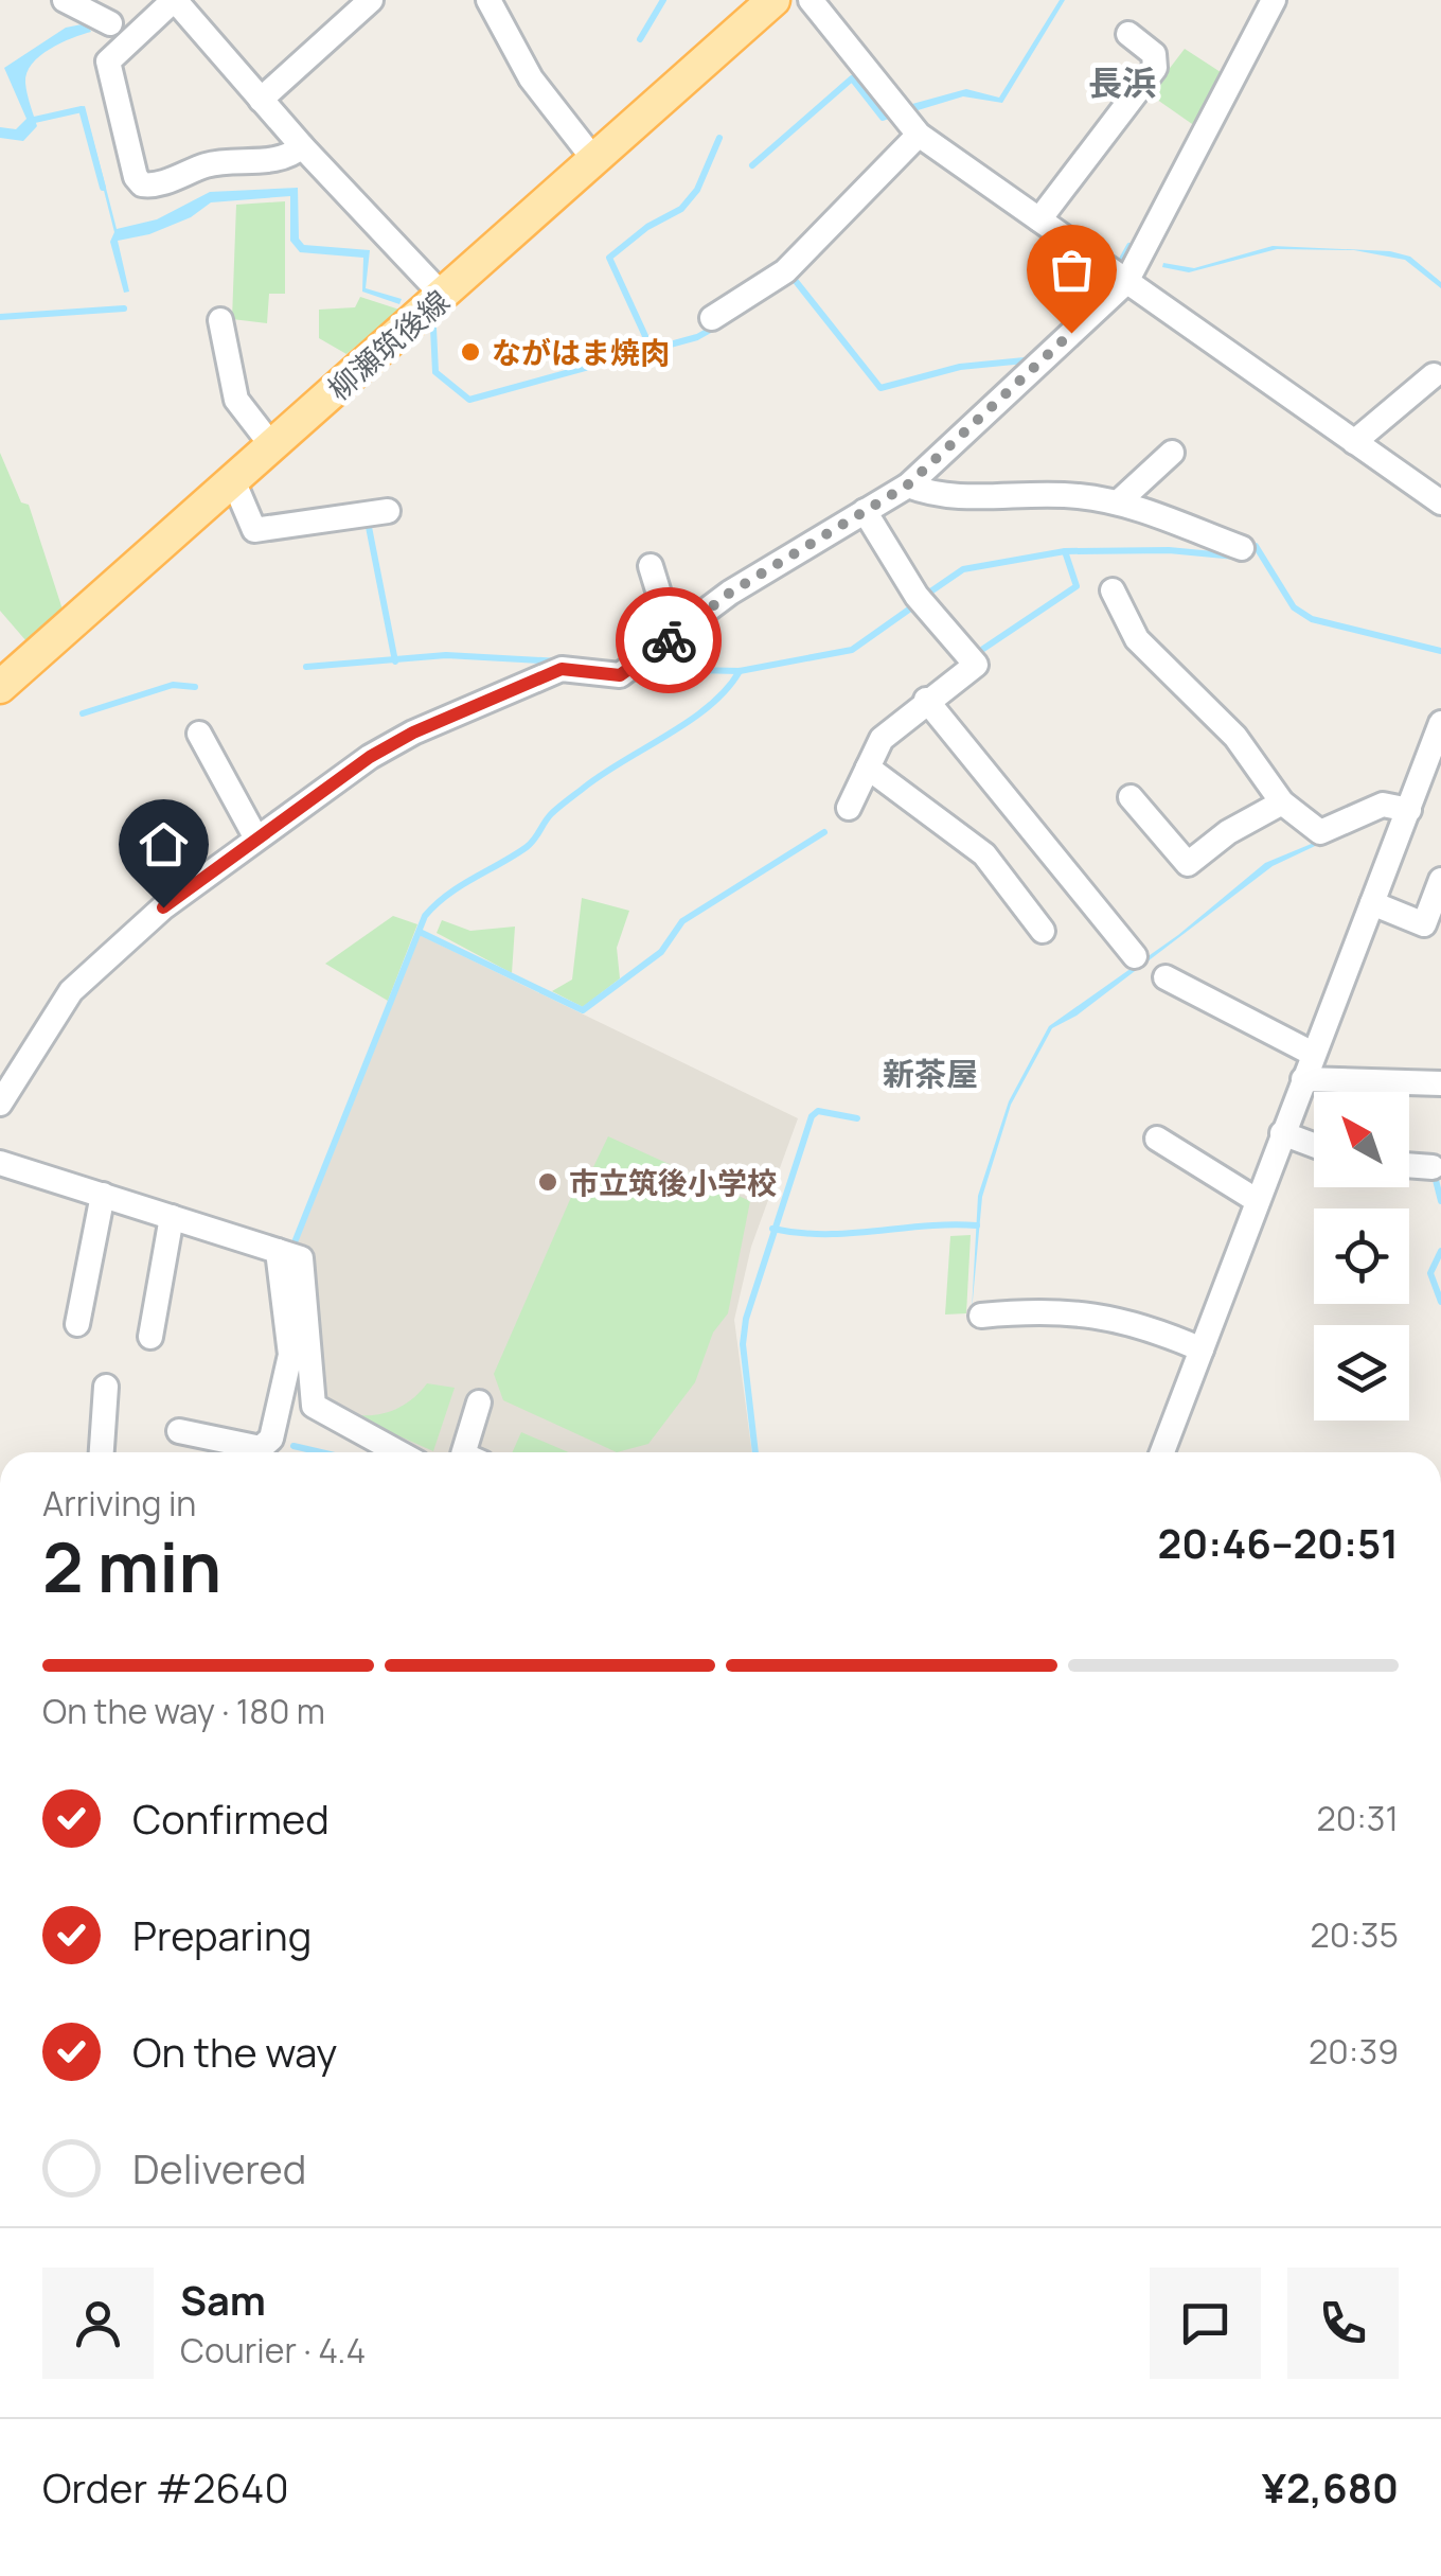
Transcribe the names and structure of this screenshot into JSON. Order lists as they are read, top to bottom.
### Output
{
  "streets": {
    "main road": ["柳瀬筑後線"]
  },
  "districts": ["長浜", "新茶屋"],
  "places": ["ながはま焼肉", "市立筑後小学校"],
  "north": "top left",
  "page": {
    "heading": ["2 min", "Arriving in", "20:46–20:51"],
    "panel": [
      "Sam",
      "Courier · 4.4",
      "Order #2640",
      "¥2,680"
    ],
    "bar": "On the way · 180 m",
    "list": [
      ["Confirmed", "20:31"],
      ["Preparing", "20:35"],
      ["On the way", "20:39"],
      "Delivered"
    ]
  }
}
